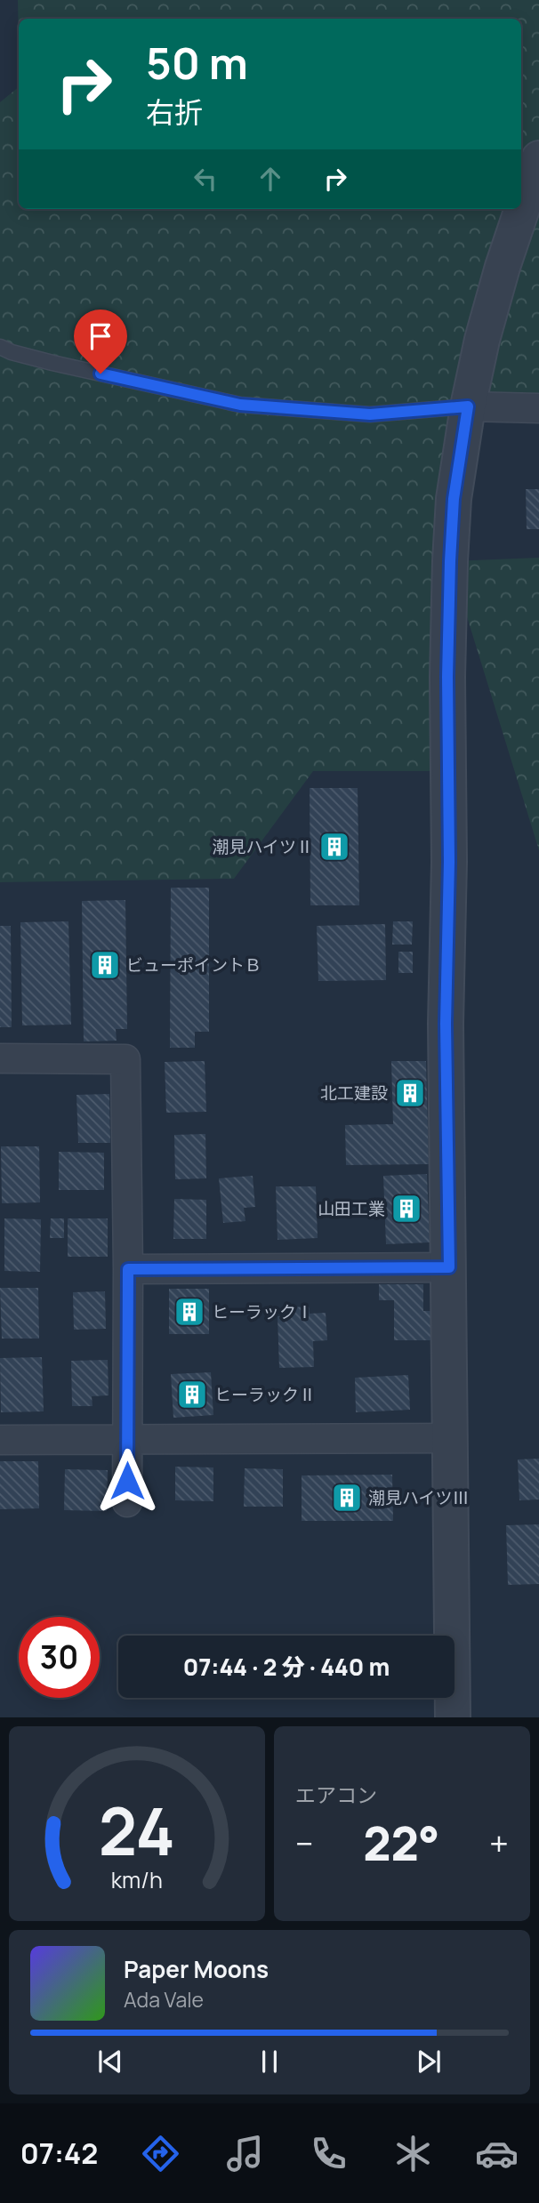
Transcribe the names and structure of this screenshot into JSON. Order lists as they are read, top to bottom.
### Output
{
  "places": {
    "building": [
      "潮見ハイツⅡ",
      "ビューポイントＢ",
      "北工建設",
      "山田工業",
      "ヒーラックⅠ",
      "ヒーラックⅡ",
      "潮見ハイツⅢ"
    ]
  },
  "page": {
    "turn": ["50 m", "右折"],
    "limit": "30",
    "trip": "07:44 · 2 分 · 440 m",
    "tile": "エアコン",
    "heat": ["−", "22°", "+"],
    "song": ["Paper Moons", "Ada Vale"],
    "tabs": "07:42",
    "gauge": ["24", "km/h"]
  }
}
